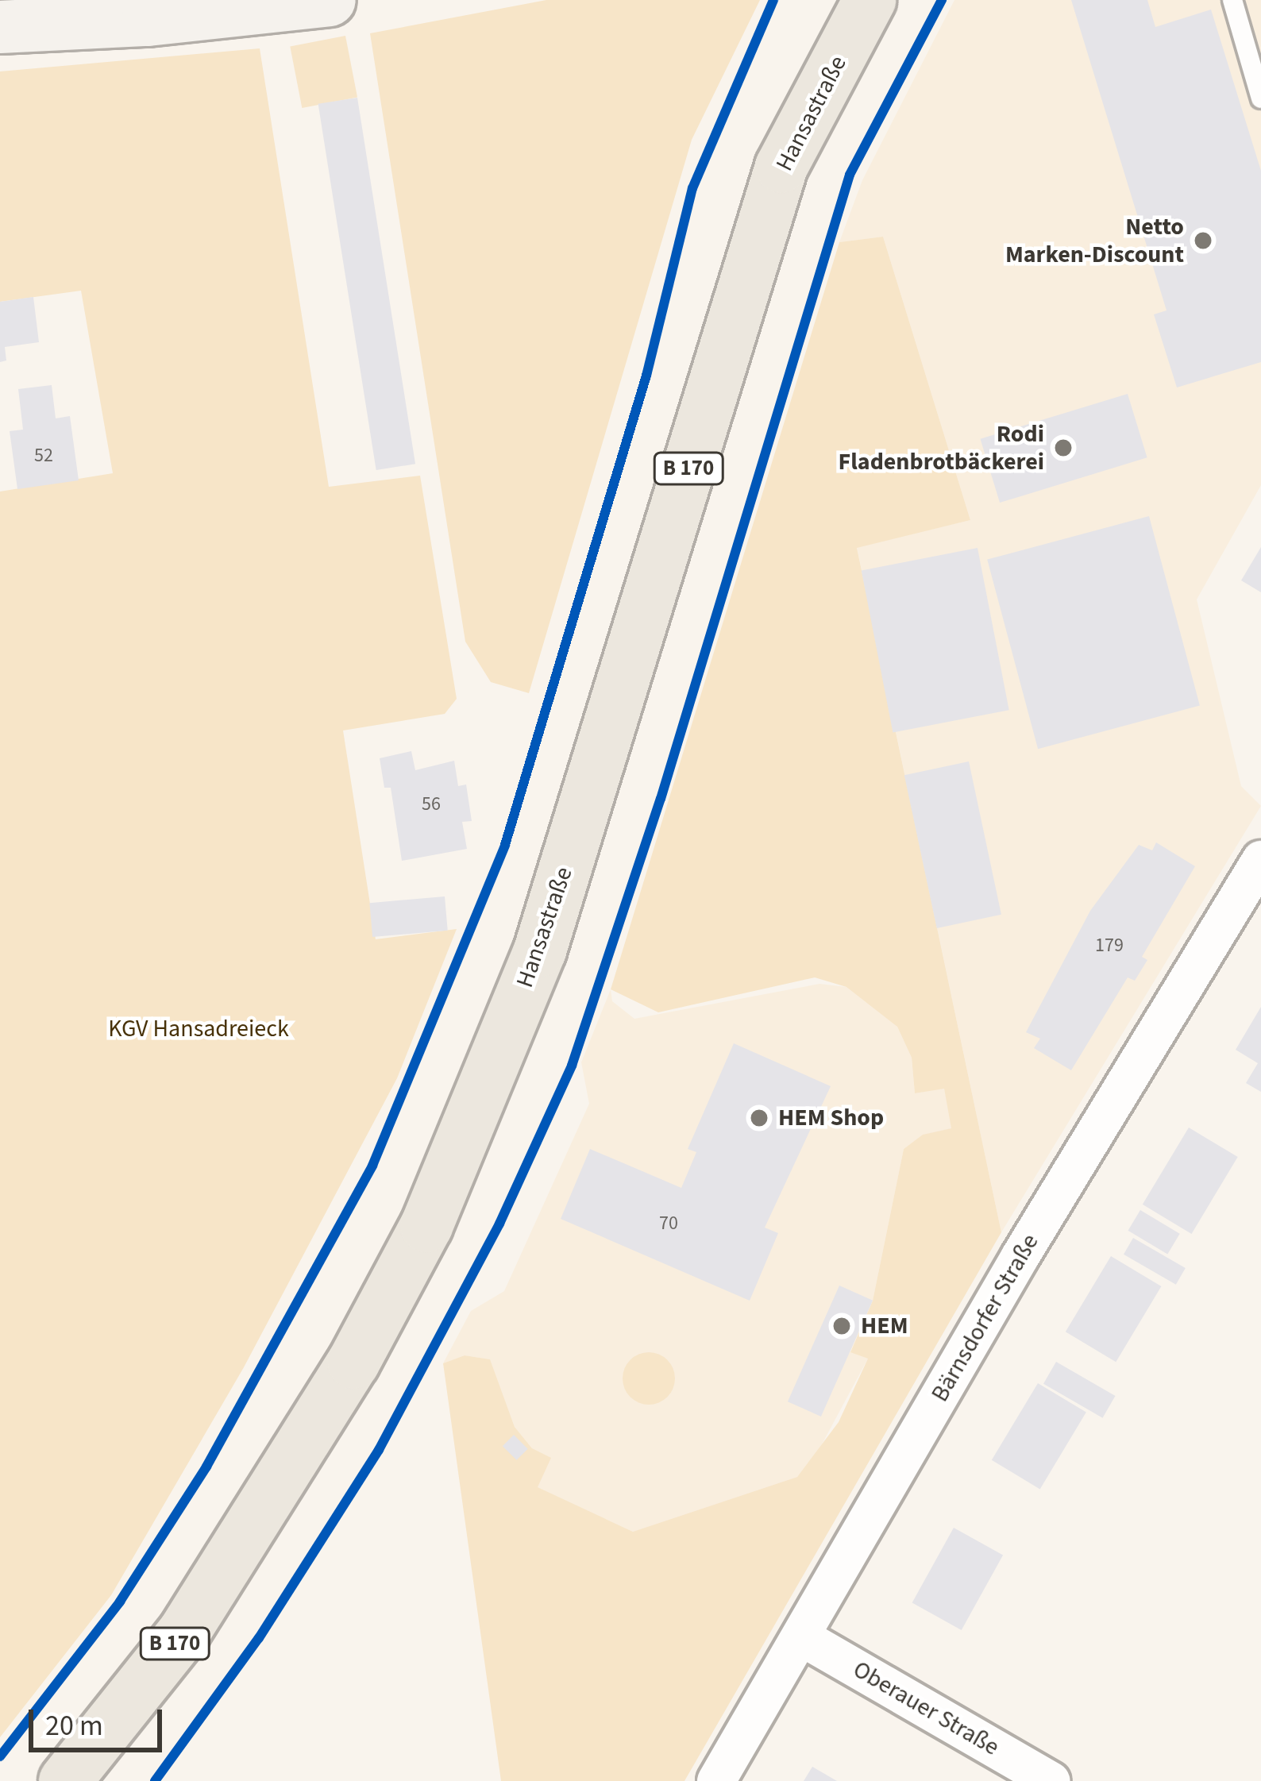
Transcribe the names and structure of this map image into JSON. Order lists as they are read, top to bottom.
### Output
{
  "streets": {
    "main road": ["Hansastraße", "B 170"],
    "street": ["Bärnsdorfer Straße", "Oberauer Straße"]
  },
  "crossings": [
    ["Bärnsdorfer Straße", "Oberauer Straße"]
  ],
  "parks": ["KGV Hansadreieck"],
  "places": [
    "Netto Marken-Discount",
    "Rodi Fladenbrotbäckerei",
    "HEM Shop",
    "HEM"
  ],
  "house_numbers": [
    "52",
    "56",
    "179",
    "70"
  ],
  "scale_bar": "20 m"
}
